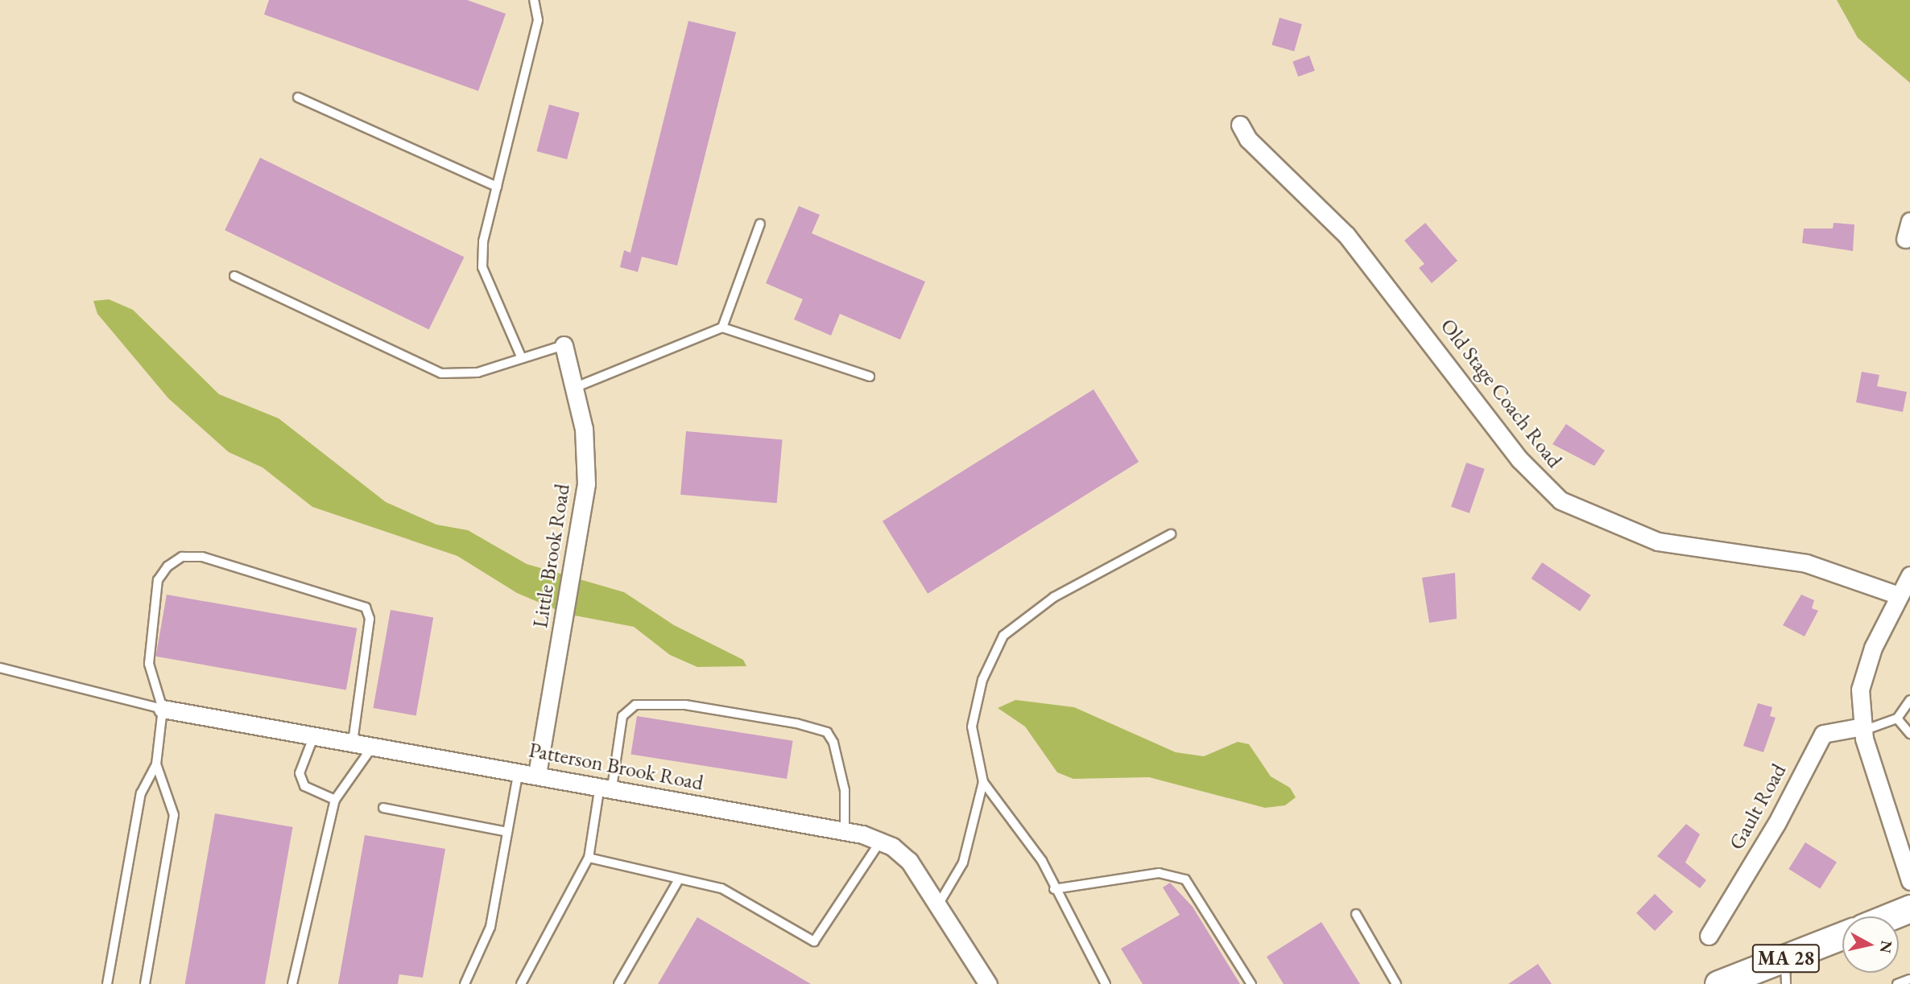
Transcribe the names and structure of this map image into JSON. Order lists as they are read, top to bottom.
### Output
{
  "streets": {
    "main road": ["MA 28"],
    "street": [
      "Old Stage Coach Road",
      "Little Brook Road",
      "Patterson Brook Road",
      "Gault Road"
    ]
  },
  "crossings": [
    ["Little Brook Road", "Patterson Brook Road"]
  ],
  "north": "right"
}
